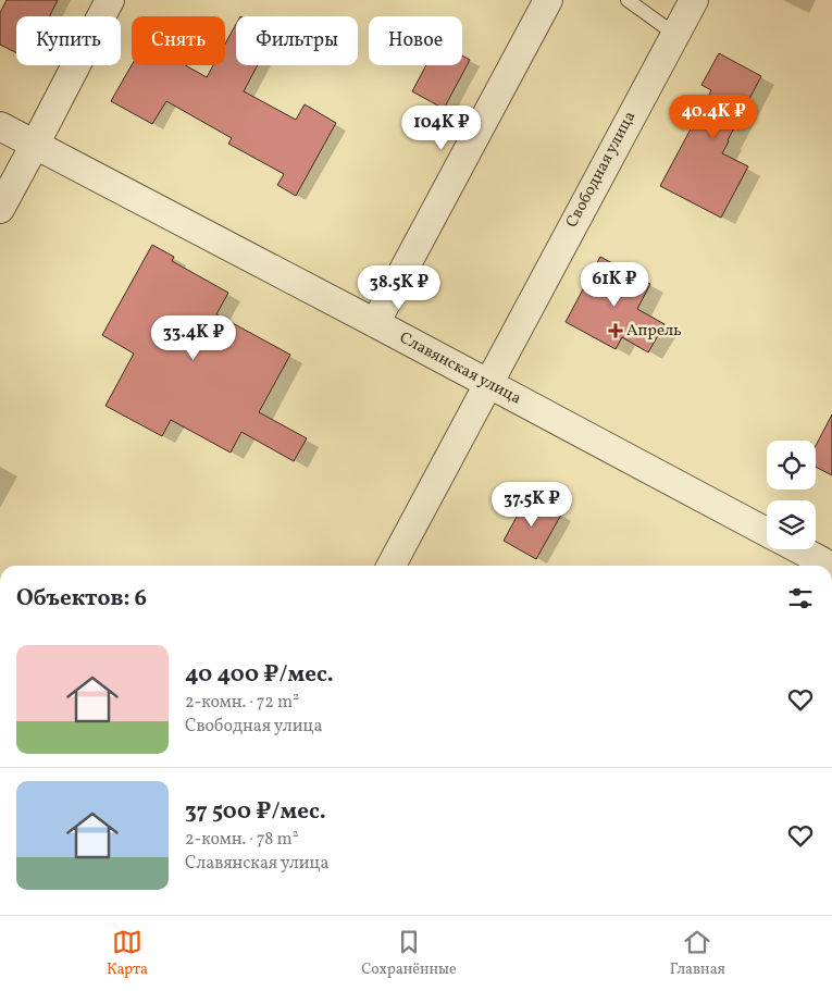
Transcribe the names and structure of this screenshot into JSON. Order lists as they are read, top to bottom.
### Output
{
  "streets": {
    "street": ["Свободная улица", "Славянская улица"]
  },
  "crossings": [
    ["Свободная улица", "Славянская улица"]
  ],
  "places": {
    "health": ["Апрель"]
  },
  "page": {
    "chip": [
      "Купить",
      "Снять",
      "Фильтры",
      "Новое"
    ],
    "price": [
      "40.4K ₽",
      "104K ₽",
      "61K ₽",
      "38.5K ₽",
      "33.4K ₽",
      "37.5K ₽"
    ],
    "heading": "Объектов: 6",
    "list": [
      {
        "name": "40 400 ₽/мес.",
        "note": "2-комн. · 72 m² · Свободная улица"
      },
      {
        "name": "37 500 ₽/мес.",
        "note": "2-комн. · 78 m² · Славянская улица"
      }
    ],
    "tabs": ["Карта", "Сохранённые", "Главная"]
  }
}
